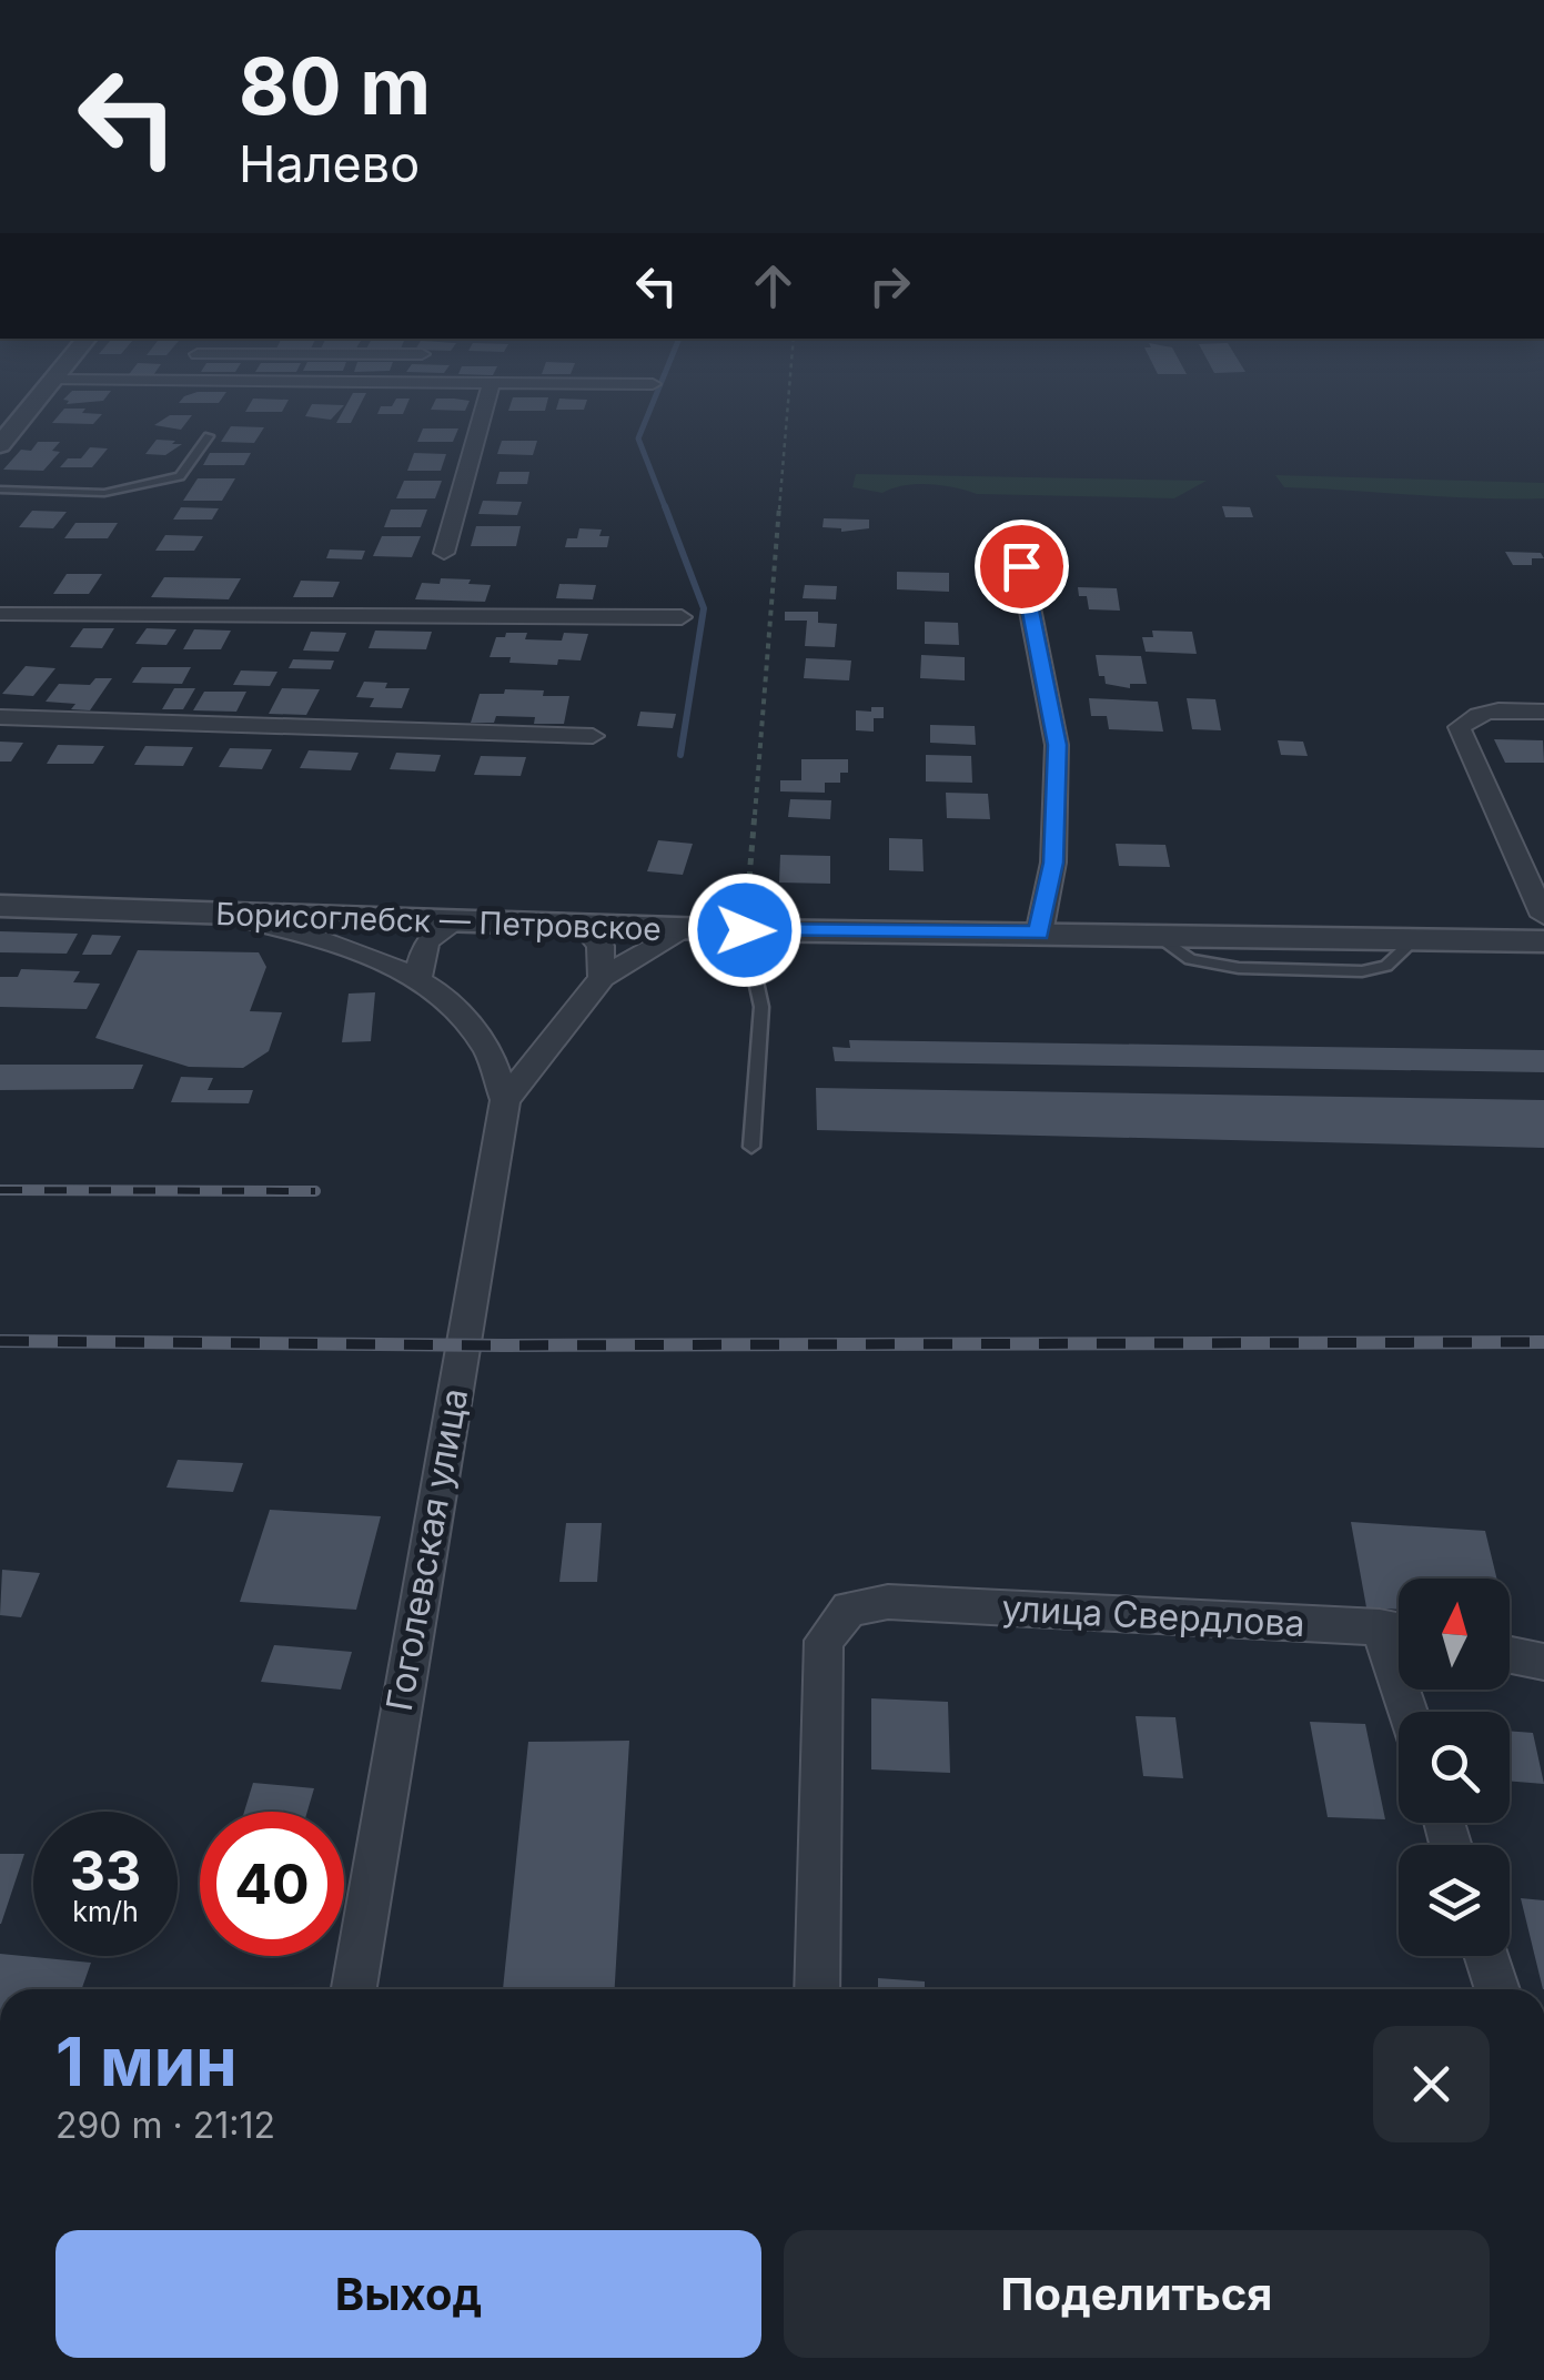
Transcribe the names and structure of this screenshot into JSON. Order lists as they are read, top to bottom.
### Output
{
  "streets": {
    "street": ["Борисоглебск — Петровское", "Гоголевская улица", "улица Свердлова"]
  },
  "north": "top",
  "page": {
    "turn": ["80 m", "Налево"],
    "speed": "33 km/h",
    "limit": "40",
    "heading": ["1 мин", "290 m · 21:12"],
    "buttons": ["Выход", "Поделиться"]
  }
}
